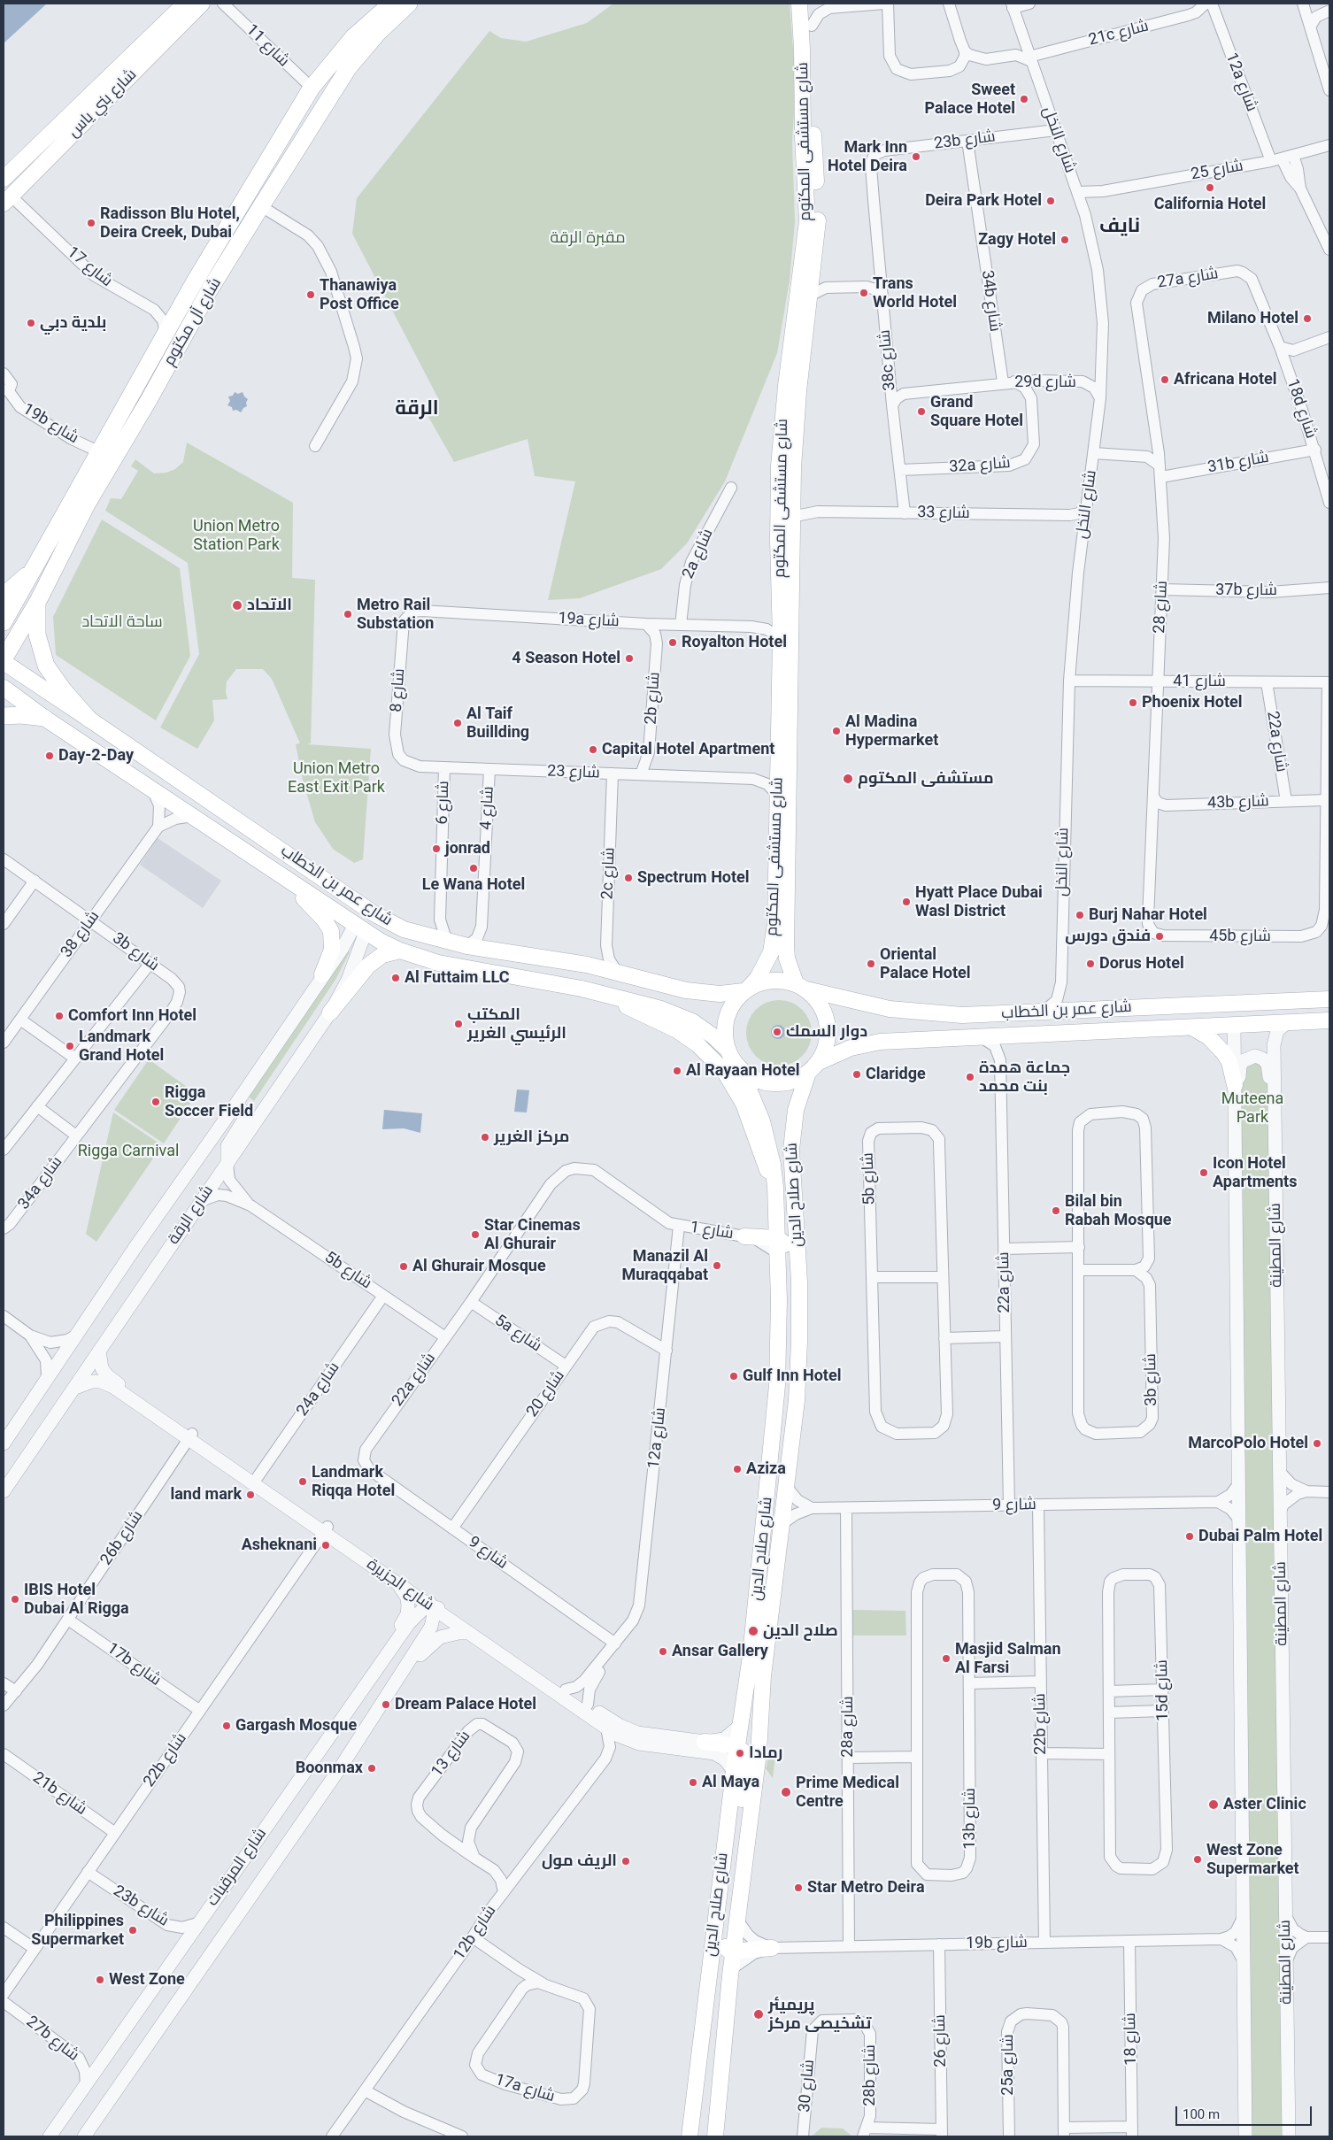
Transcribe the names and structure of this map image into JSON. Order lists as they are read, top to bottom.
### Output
{
  "streets": {
    "main road": [
      "شارع بني ياس",
      "شارع مستشفى المكتوم",
      "شارع آل مكتوم",
      "شارع عمر بن الخطاب",
      "شارع صلاح الدين"
    ],
    "street": [
      "21c شارع",
      "شارع 11",
      "12a شارع",
      "شارع النخل",
      "23b شارع",
      "شارع 25",
      "شارع 17",
      "27a شارع",
      "34b شارع",
      "38c شارع",
      "29d شارع",
      "18d شارع",
      "19b شارع",
      "31b شارع",
      "32a شارع",
      "شارع 33",
      "2a شارع",
      "37b شارع",
      "شارع 28",
      "19a شارع",
      "شارع 41",
      "شارع 8",
      "2b شارع",
      "22a شارع",
      "شارع 23",
      "شارع 6",
      "43b شارع",
      "شارع 4",
      "2c شارع",
      "شارع 38",
      "45b شارع",
      "3b شارع",
      "5b شارع",
      "34a شارع",
      "شارع الرقة",
      "شارع 1",
      "شارع المطينة",
      "5a شارع",
      "24a شارع",
      "شارع 20",
      "شارع 9",
      "26b شارع",
      "شارع الجزيرة",
      "17b شارع",
      "15d شارع",
      "22b شارع",
      "28a شارع",
      "شارع 13",
      "21b شارع",
      "13b شارع",
      "شارع المرقبات",
      "12b شارع",
      "27b شارع",
      "شارع 18",
      "شارع 26",
      "25a شارع",
      "28b شارع",
      "شارع 30",
      "17a شارع"
    ]
  },
  "crossings": [
    ["21c شارع", "شارع النخل"],
    ["شارع 11", "شارع آل مكتوم"],
    ["12a شارع", "شارع 25"],
    ["12a شارع", "شارع 1"],
    ["12a شارع", "شارع 20"],
    ["12a شارع", "شارع 9"],
    ["12a شارع", "شارع الجزيرة"],
    ["شارع بني ياس", "شارع 17"],
    ["شارع النخل", "23b شارع"],
    ["شارع النخل", "شارع 25"],
    ["شارع النخل", "29d شارع"],
    ["شارع النخل", "شارع 33"],
    ["شارع النخل", "شارع 41"],
    ["شارع النخل", "شارع عمر بن الخطاب"],
    ["23b شارع", "34b شارع"],
    ["23b شارع", "38c شارع"],
    ["23b شارع", "22b شارع"],
    ["23b شارع", "شارع المرقبات"],
    ["شارع مستشفى المكتوم", "شارع 33"],
    ["شارع مستشفى المكتوم", "19a شارع"],
    ["شارع مستشفى المكتوم", "شارع 23"],
    ["شارع مستشفى المكتوم", "شارع عمر بن الخطاب"],
    ["شارع مستشفى المكتوم", "شارع صلاح الدين"],
    ["شارع 17", "شارع آل مكتوم"],
    ["27a شارع", "18d شارع"],
    ["27a شارع", "شارع 28"],
    ["34b شارع", "29d شارع"],
    ["شارع آل مكتوم", "19b شارع"],
    ["شارع آل مكتوم", "شارع عمر بن الخطاب"],
    ["38c شارع", "32a شارع"],
    ["38c شارع", "شارع 33"],
    ["29d شارع", "32a شارع"],
    ["18d شارع", "31b شارع"],
    ["19b شارع", "شارع صلاح الدين"],
    ["19b شارع", "22b شارع"],
    ["19b شارع", "28a شارع"],
    ["19b شارع", "شارع 18"],
    ["19b شارع", "شارع 26"],
    ["31b شارع", "شارع 28"],
    ["2a شارع", "19a شارع"],
    ["37b شارع", "شارع 28"],
    ["شارع 28", "شارع 41"],
    ["شارع 28", "43b شارع"],
    ["شارع 28", "45b شارع"],
    ["19a شارع", "شارع 8"],
    ["19a شارع", "2b شارع"],
    ["شارع 41", "22a شارع"],
    ["شارع 8", "شارع 23"],
    ["2b شارع", "شارع 23"],
    ["22a شارع", "43b شارع"],
    ["22a شارع", "5b شارع"],
    ["22a شارع", "شارع 1"],
    ["22a شارع", "5a شارع"],
    ["22a شارع", "شارع 9"],
    ["شارع 23", "شارع 6"],
    ["شارع 23", "شارع 4"],
    ["شارع 23", "2c شارع"],
    ["شارع 6", "شارع عمر بن الخطاب"],
    ["43b شارع", "45b شارع"],
    ["شارع 4", "شارع عمر بن الخطاب"],
    ["2c شارع", "شارع عمر بن الخطاب"],
    ["شارع عمر بن الخطاب", "شارع صلاح الدين"],
    ["شارع عمر بن الخطاب", "شارع الرقة"],
    ["شارع عمر بن الخطاب", "شارع المطينة"],
    ["شارع 38", "3b شارع"],
    ["3b شارع", "34a شارع"],
    ["5b شارع", "شارع الرقة"],
    ["5b شارع", "24a شارع"],
    ["شارع صلاح الدين", "شارع 1"],
    ["شارع صلاح الدين", "شارع 9"],
    ["شارع صلاح الدين", "شارع الجزيرة"],
    ["شارع الرقة", "شارع الجزيرة"],
    ["شارع 1", "5a شارع"],
    ["5a شارع", "شارع 20"],
    ["24a شارع", "شارع الجزيرة"],
    ["شارع 20", "شارع 9"],
    ["شارع 9", "22b شارع"],
    ["شارع 9", "28a شارع"],
    ["26b شارع", "شارع الجزيرة"],
    ["26b شارع", "17b شارع"],
    ["شارع الجزيرة", "22b شارع"],
    ["شارع الجزيرة", "شارع المرقبات"],
    ["شارع الجزيرة", "12b شارع"],
    ["17b شارع", "22b شارع"],
    ["22b شارع", "21b شارع"],
    ["شارع المرقبات", "27b شارع"],
    ["12b شارع", "17a شارع"],
    ["شارع 18", "25a شارع"],
    ["28b شارع", "شارع 30"]
  ],
  "districts": ["نایف", "الرقة"],
  "parks": [
    "مقبرة الرقة",
    "Union Metro Station Park",
    "ساحة الاتحاد",
    "Union Metro East Exit Park",
    "Muteena Park",
    "Rigga Carnival"
  ],
  "places": [
    "Sweet Palace Hotel",
    "Mark Inn Hotel Deira",
    "California Hotel",
    "Deira Park Hotel",
    "Radisson Blu Hotel, Deira Creek, Dubai",
    "Zagy Hotel",
    "Trans World Hotel",
    "Thanawiya Post Office",
    "Milano Hotel",
    "بلدية دبي",
    "Africana Hotel",
    "Grand Square Hotel",
    "الاتحاد",
    "Metro Rail Substation",
    "Royalton Hotel",
    "4 Season Hotel",
    "Phoenix Hotel",
    "Al Taif Buillding",
    "Al Madina Hypermarket",
    "Capital Hotel Apartment",
    "Day-2-Day",
    "مستشفى المكتوم",
    "jonrad",
    "Le Wana Hotel",
    "Spectrum Hotel",
    "Hyatt Place Dubai Wasl District",
    "Burj Nahar Hotel",
    "فندق دورس",
    "Oriental Palace Hotel",
    "Dorus Hotel",
    "Al Futtaim LLC",
    "Comfort Inn Hotel",
    "المكتب الرئيسي الغرير",
    "دوار السمك",
    "Landmark Grand Hotel",
    "Al Rayaan Hotel",
    "Claridge",
    "جماعة همدة بنت محمد",
    "Rigga Soccer Field",
    "مركز الغرير",
    "Icon Hotel Apartments",
    "Bilal bin Rabah Mosque",
    "Star Cinemas Al Ghurair",
    "Manazil Al Muraqqabat",
    "Al Ghurair Mosque",
    "Gulf Inn Hotel",
    "MarcoPolo Hotel",
    "Aziza",
    "Landmark Riqqa Hotel",
    "land mark",
    "Dubai Palm Hotel",
    "Asheknani",
    "IBIS Hotel Dubai Al Rigga",
    "صلاح الدين",
    "Ansar Gallery",
    "Masjid Salman Al Farsi",
    "Dream Palace Hotel",
    "Gargash Mosque",
    "رمادا",
    "Boonmax",
    "Al Maya",
    "Prime Medical Centre",
    "Aster Clinic",
    "West Zone Supermarket",
    "الريف مول",
    "Star Metro Deira",
    "Philippines Supermarket",
    "West Zone",
    "پریمیئر تشخیصی مرکز"
  ],
  "scale_bar": "100 m"
}
